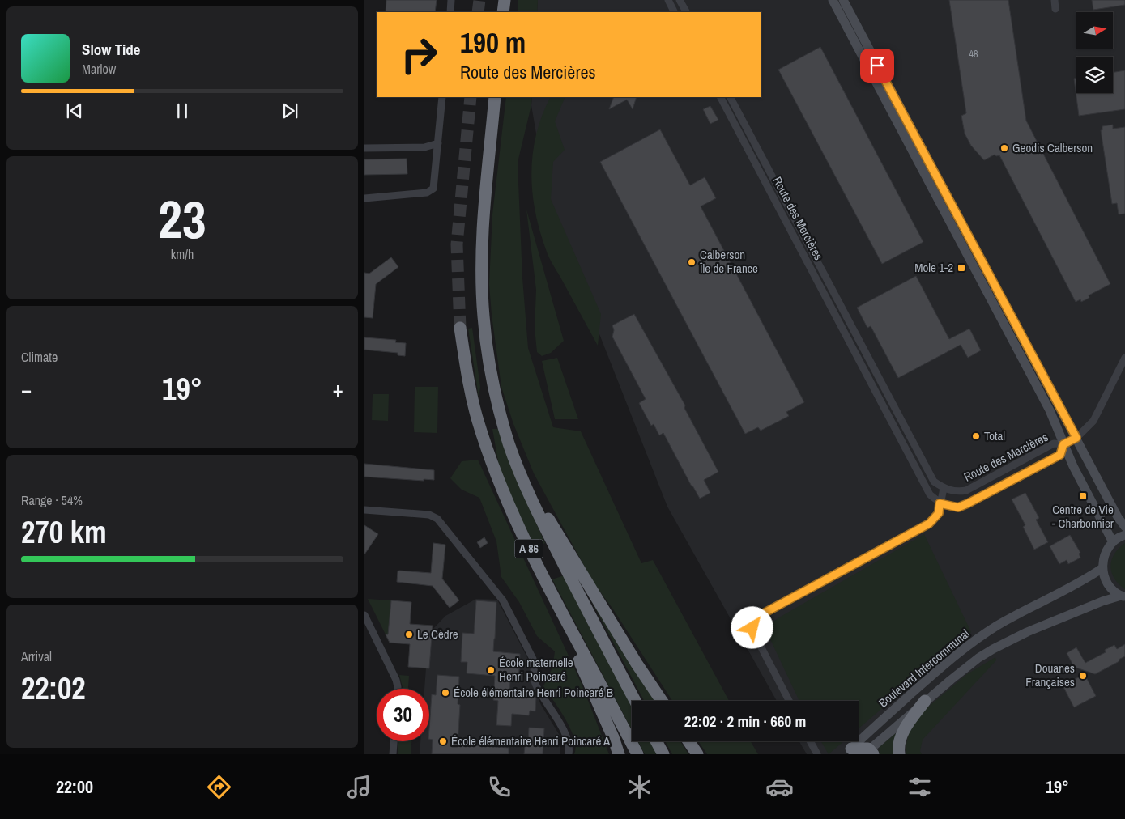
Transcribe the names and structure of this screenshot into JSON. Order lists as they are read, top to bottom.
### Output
{
  "streets": {
    "highway": ["A 86"],
    "main road": ["Boulevard Intercommunal"],
    "street": ["Route des Mercières"]
  },
  "places": {
    "other": [
      "Geodis Calberson",
      "Calberson Île de France",
      "Total",
      "Le Cèdre",
      "École maternelle Henri Poincaré",
      "Douanes Françaises",
      "École élémentaire Henri Poincaré B",
      "École élémentaire Henri Poincaré A"
    ],
    "transit": ["Mole 1-2", "Centre de Vie - Charbonnier"]
  },
  "house_numbers": ["48"],
  "north": "right",
  "page": {
    "turn": ["190 m", "Route des Mercières"],
    "song": ["Slow Tide", "Marlow"],
    "tile": [
      ["23", "km/h"],
      "Climate",
      ["Range · 54%", "270 km"],
      ["Arrival", "22:02"]
    ],
    "heat": ["−", "19°", "+"],
    "limit": "30",
    "trip": "22:02 · 2 min · 660 m",
    "tabs": ["22:00", "19°"]
  }
}
